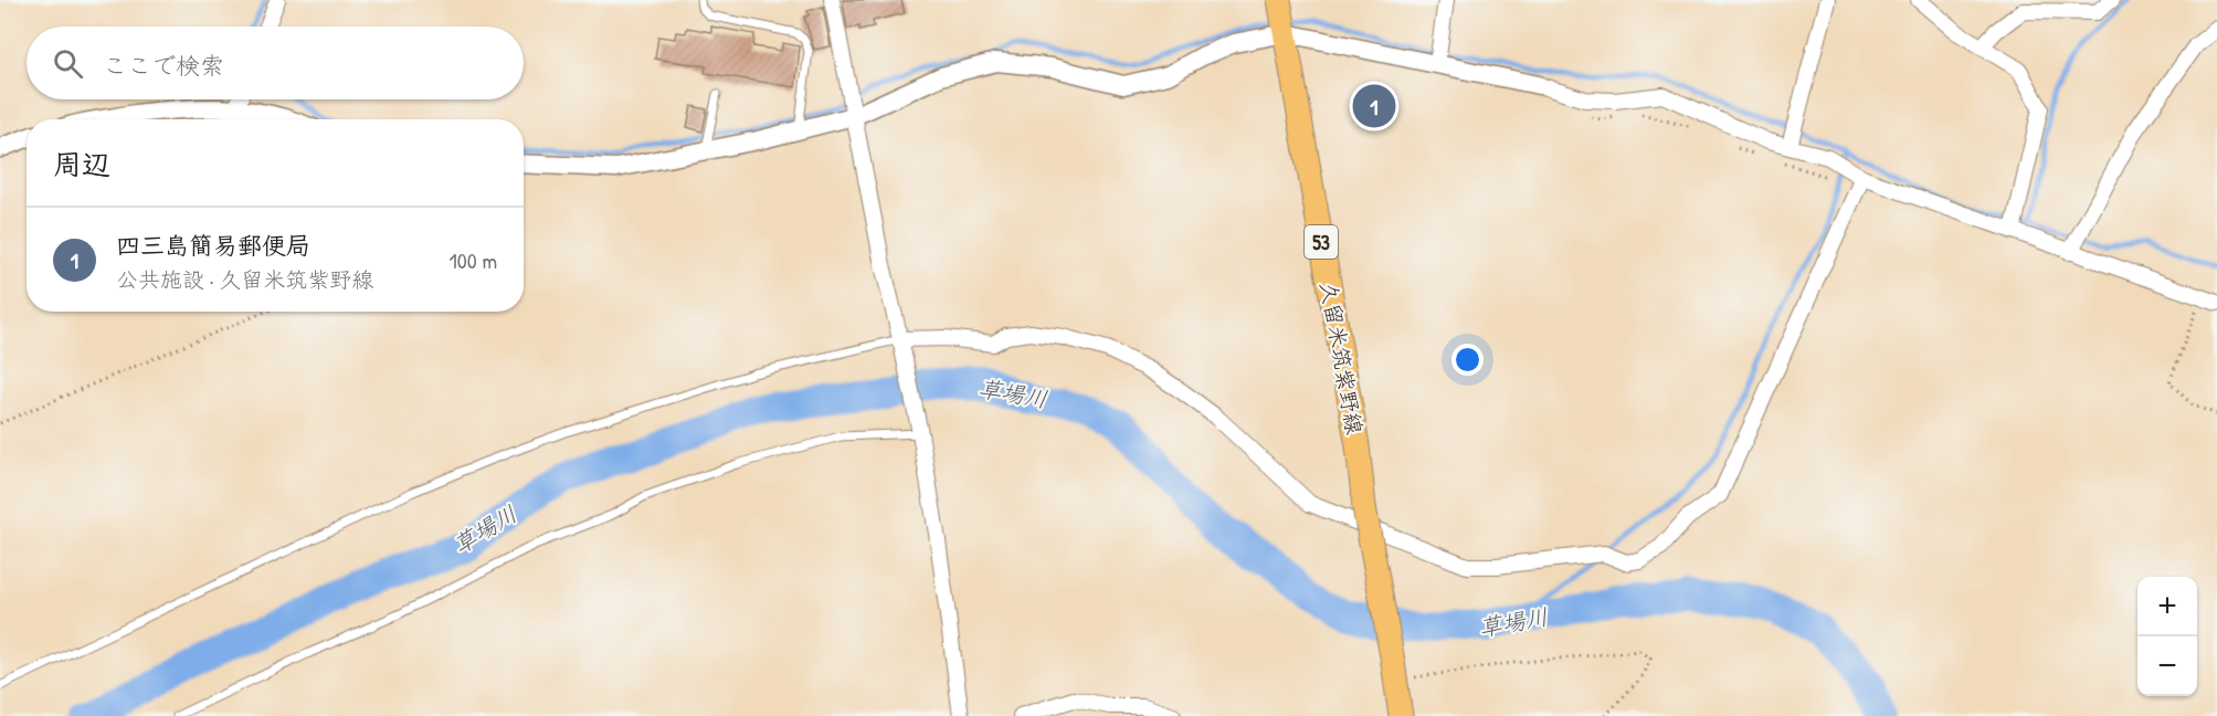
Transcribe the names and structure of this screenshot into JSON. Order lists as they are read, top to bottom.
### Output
{
  "streets": {
    "main road": ["53", "久留米筑紫野線"]
  },
  "water": ["草場川"],
  "page": {
    "search": "ここで検索",
    "pins": "1",
    "heading": "周辺",
    "list": [
      {
        "mark": "1",
        "name": "四三島簡易郵便局",
        "note": "公共施設 · 久留米筑紫野線",
        "value": "100 m"
      }
    ],
    "map_buttons": ["+", "−"]
  }
}
